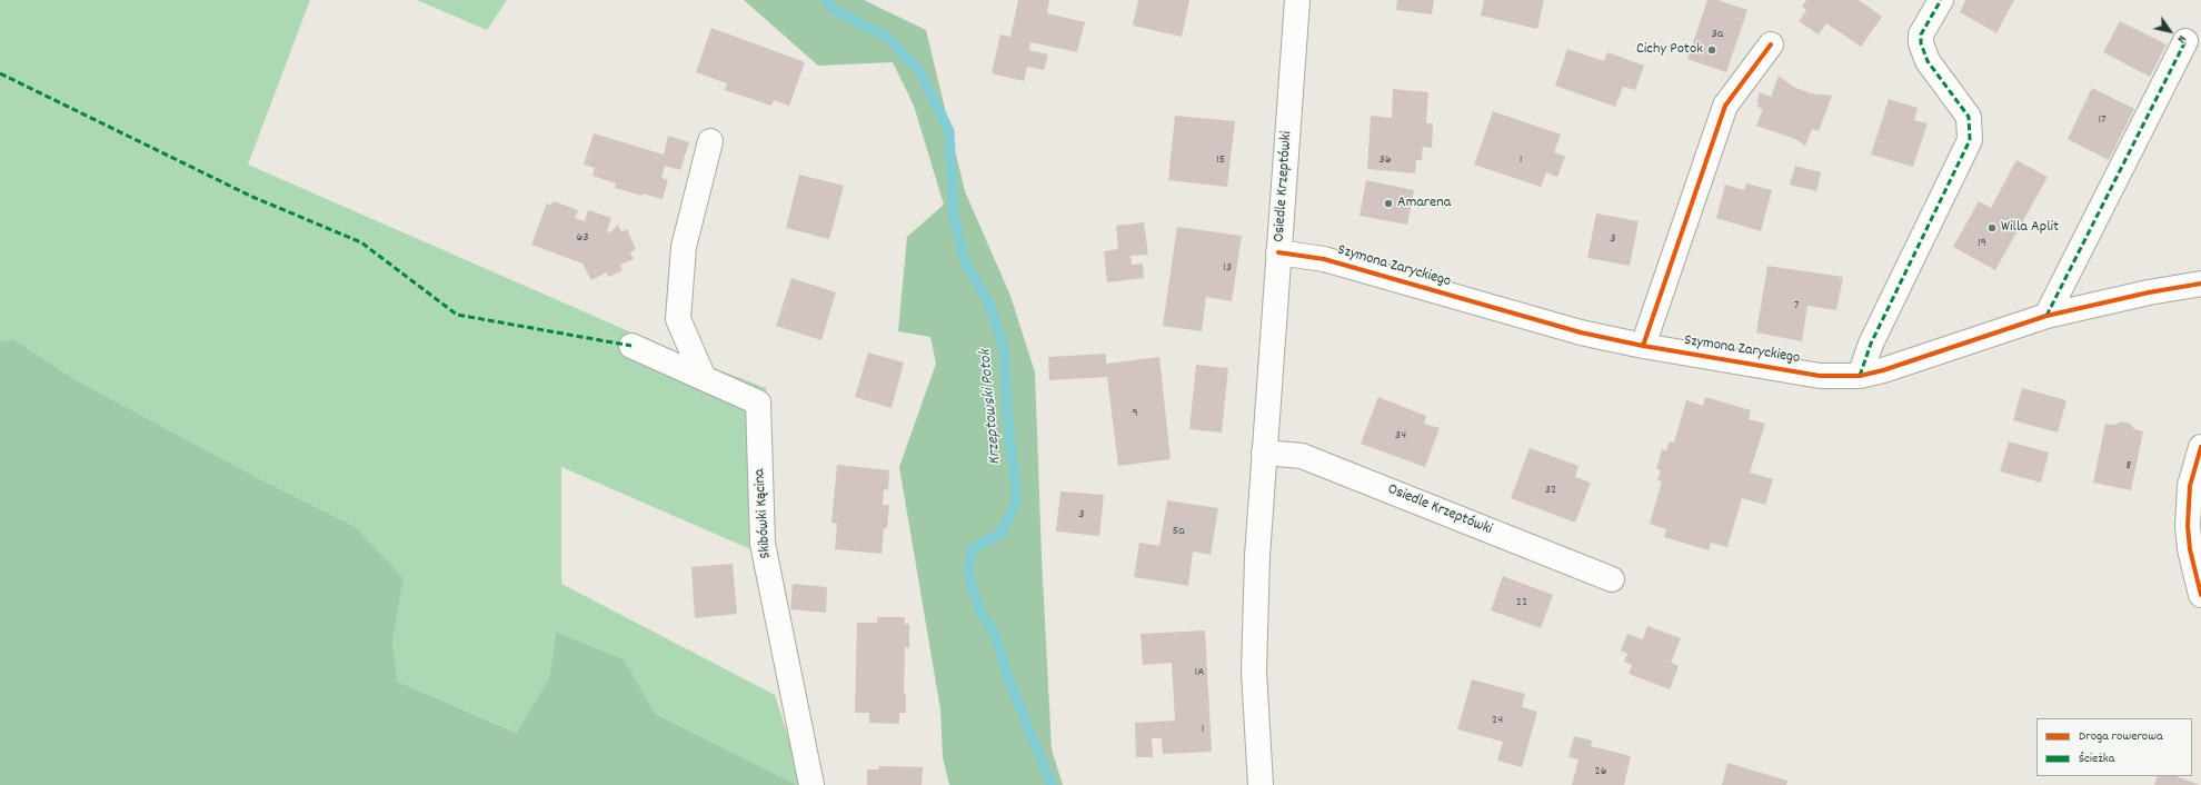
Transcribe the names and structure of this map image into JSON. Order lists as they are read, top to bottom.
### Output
{
  "streets": {
    "street": ["Osiedle Krzeptówki", "Szymona Zaryckiego", "Skibówki Kącina"]
  },
  "crossings": [
    ["Osiedle Krzeptówki", "Szymona Zaryckiego"]
  ],
  "water": ["Krzeptowski Potok"],
  "places": ["Cichy Potok", "Amarena", "Willa Aplit"],
  "house_numbers": [
    "3a",
    "17",
    "15",
    "36",
    "1",
    "63",
    "3",
    "19",
    "13",
    "7",
    "9",
    "34",
    "8",
    "32",
    "3",
    "5a",
    "22",
    "1A",
    "24",
    "1",
    "26"
  ],
  "legend": ["Droga rowerowa", "Ścieżka"],
  "north": "bottom right"
}
